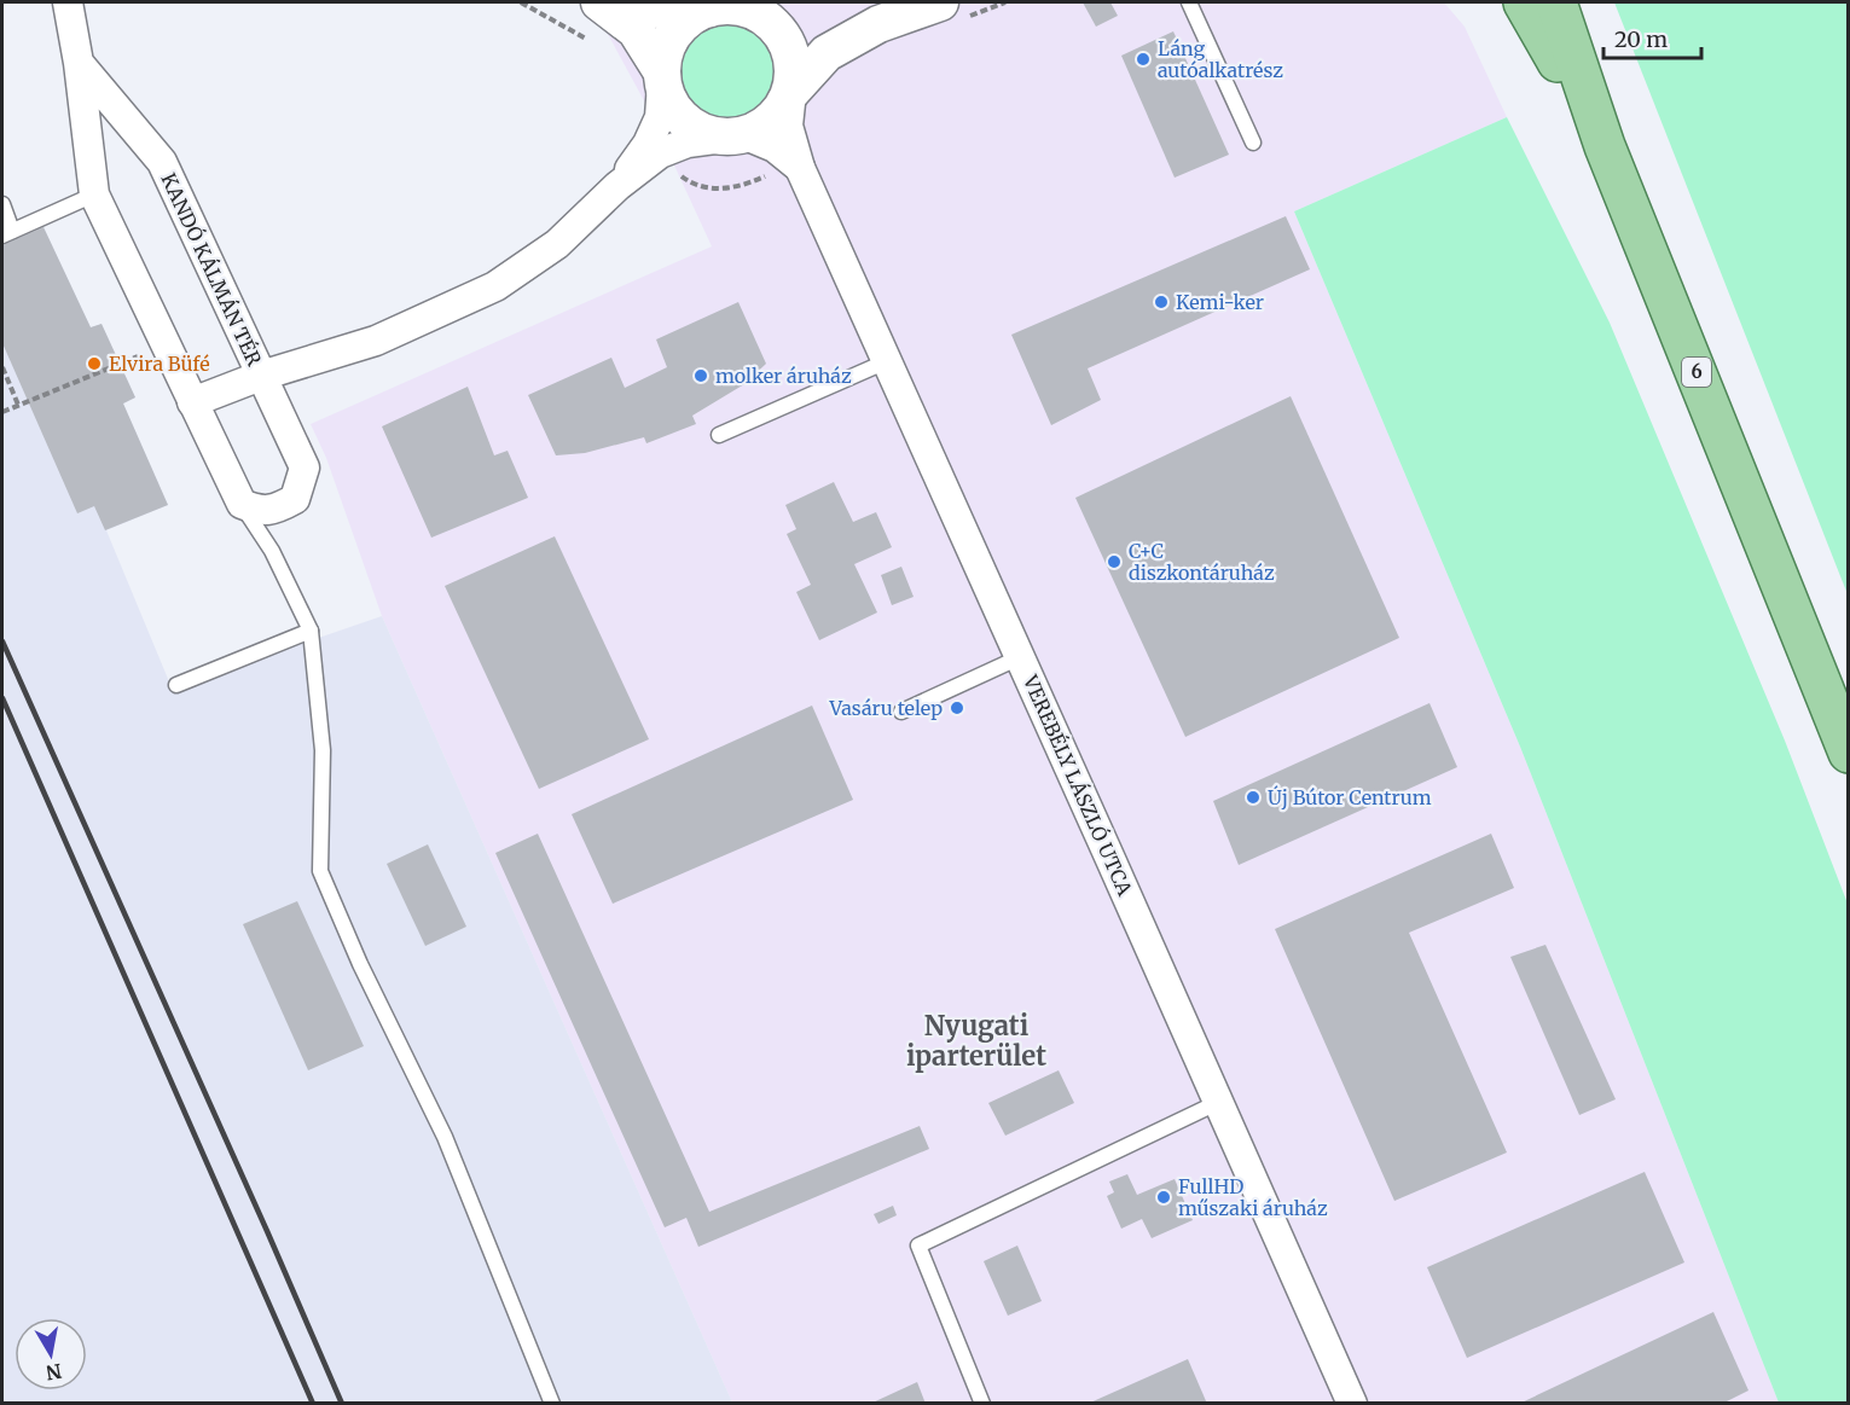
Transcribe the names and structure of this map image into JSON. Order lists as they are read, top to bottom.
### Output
{
  "streets": {
    "main road": ["6"],
    "street": ["KANDÓ KÁLMÁN TÉR", "VEREBÉLY LÁSZLÓ UTCA"]
  },
  "crossings": [
    ["KANDÓ KÁLMÁN TÉR", "VEREBÉLY LÁSZLÓ UTCA"]
  ],
  "districts": ["Nyugati iparterület"],
  "places": [
    "Láng autóalkatrész",
    "Kemi-ker",
    "Elvira Büfé",
    "molker áruház",
    "C+C diszkontáruház",
    "Vasáru telep",
    "Új Bútor Centrum",
    "FullHD műszaki áruház"
  ],
  "scale_bar": "20 m",
  "north": "bottom"
}
